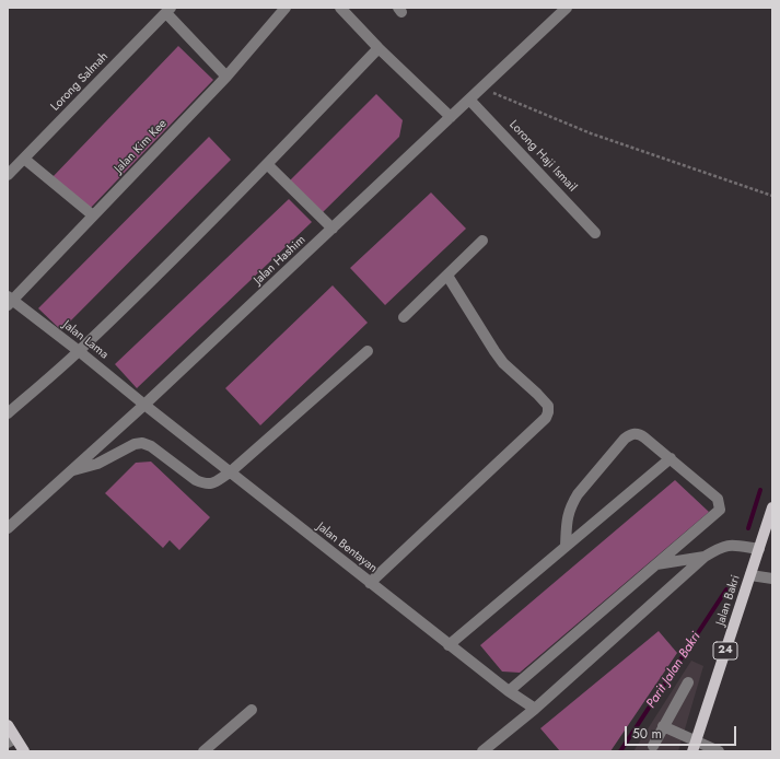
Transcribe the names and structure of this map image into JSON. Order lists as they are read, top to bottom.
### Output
{
  "streets": {
    "main road": ["Jalan Bakri", "24"],
    "street": [
      "Lorong Salmah",
      "Jalan Kim Kee",
      "Lorong Haji Ismail",
      "Jalan Hashim",
      "Jalan Lama",
      "Jalan Bentayan"
    ]
  },
  "crossings": [
    ["Jalan Kim Kee", "Jalan Lama"],
    ["Lorong Haji Ismail", "Jalan Hashim"],
    ["Jalan Hashim", "Jalan Lama"],
    ["Jalan Hashim", "Jalan Bentayan"],
    ["Jalan Lama", "Jalan Bentayan"]
  ],
  "water": ["Parit Jalan Bakri"],
  "scale_bar": "50 m"
}
